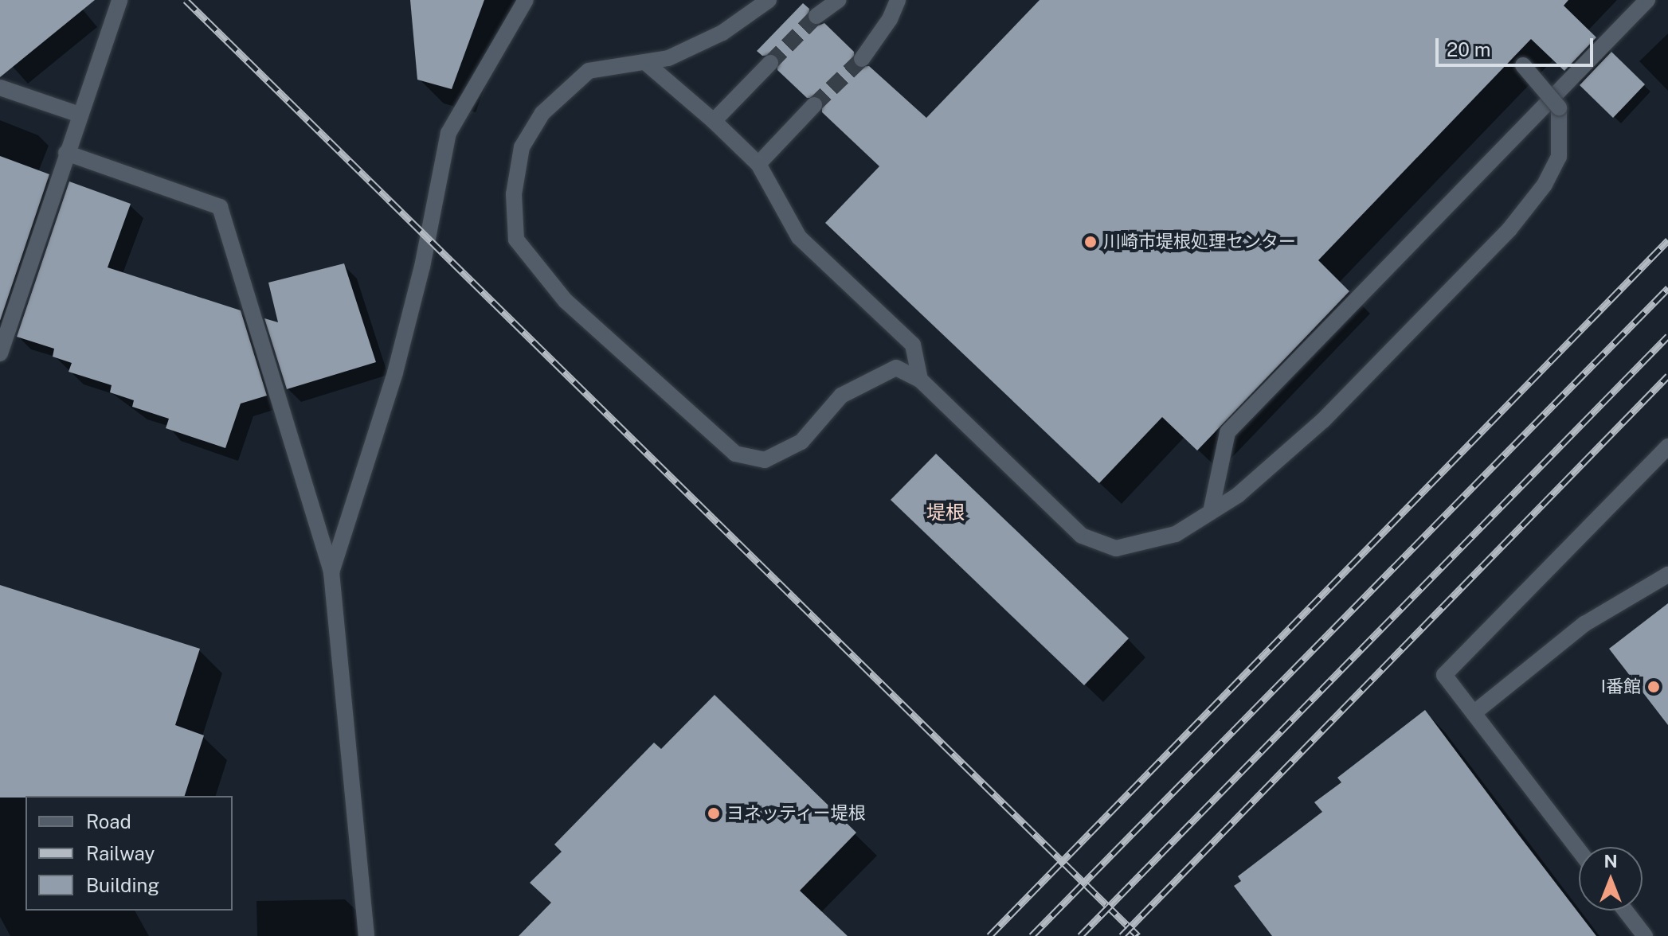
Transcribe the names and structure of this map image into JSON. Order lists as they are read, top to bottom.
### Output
{
  "districts": ["堤根"],
  "places": ["川崎市堤根処理センター", "I番館", "ヨネッティー堤根"],
  "legend": ["Road", "Railway", "Building"],
  "scale_bar": "20 m",
  "north": "top"
}
